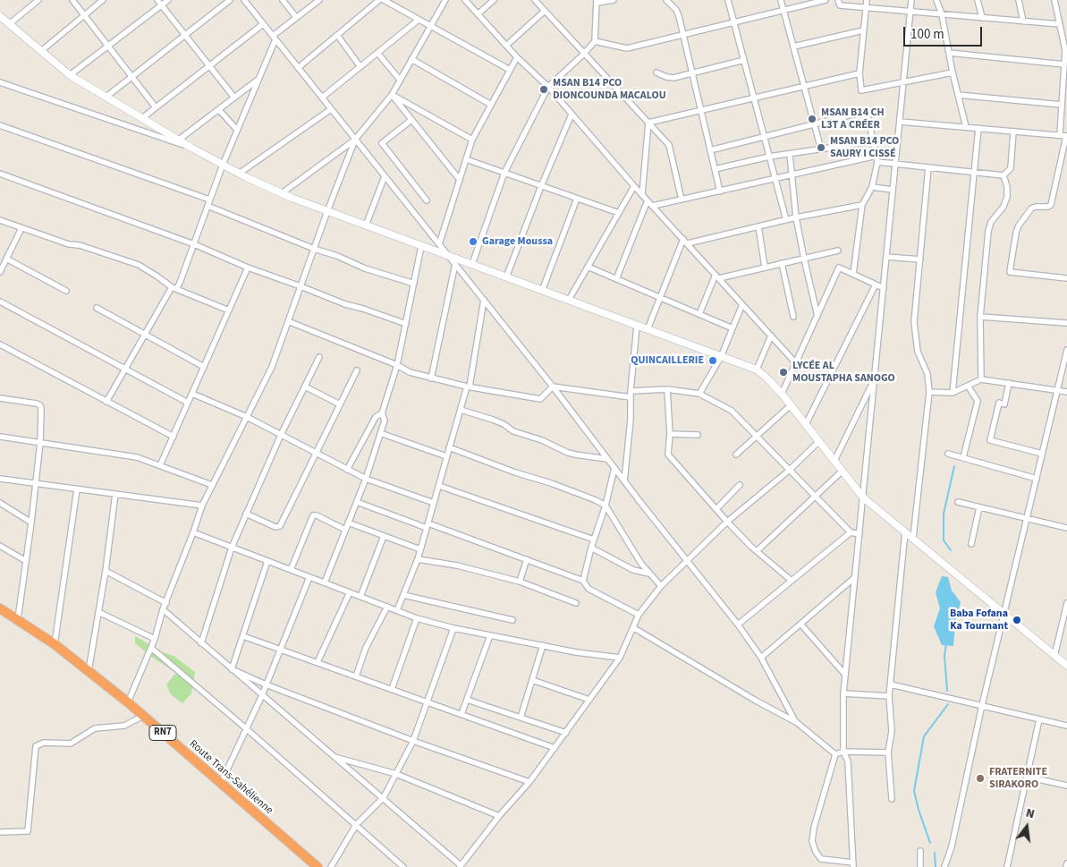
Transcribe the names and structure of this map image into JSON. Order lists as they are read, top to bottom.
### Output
{
  "streets": {
    "highway": ["RN7", "Route Trans-Sahélienne"]
  },
  "places": [
    "MSAN B14 PCO DIONCOUNDA MACALOU",
    "MSAN B14 CH L3T A CRÉER",
    "MSAN B14 PCO SAURY I CISSÉ",
    "Garage Moussa",
    "QUINCAILLERIE",
    "LYCÉE AL MOUSTAPHA SANOGO",
    "Baba Fofana Ka Tournant",
    "FRATERNITE SIRAKORO"
  ],
  "scale_bar": "100 m",
  "north": "top"
}
